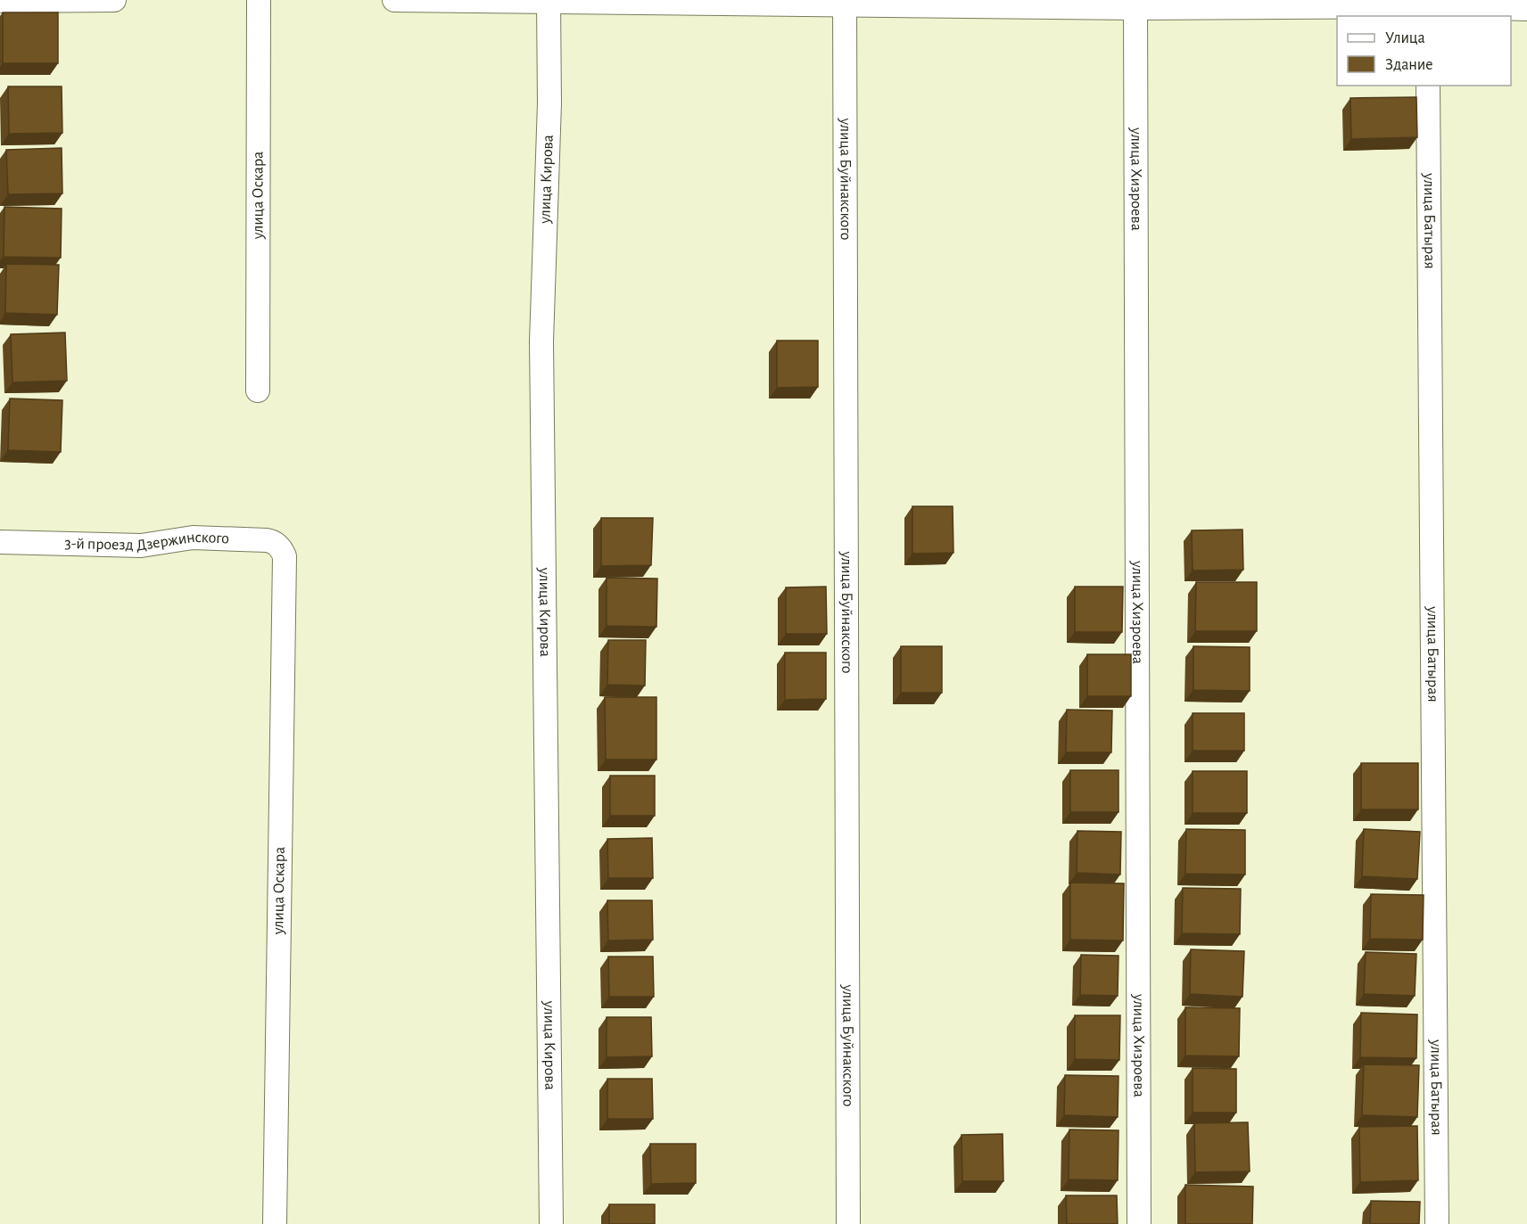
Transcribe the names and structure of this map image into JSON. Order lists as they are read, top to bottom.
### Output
{
  "streets": {
    "street": [
      "улица Кирова",
      "улица Буйнакского",
      "улица Хизроева",
      "улица Оскара",
      "улица Батырая",
      "3-й проезд Дзержинского"
    ]
  },
  "crossings": [
    ["улица Оскара", "3-й проезд Дзержинского"]
  ],
  "legend": ["Улица", "Здание"]
}
